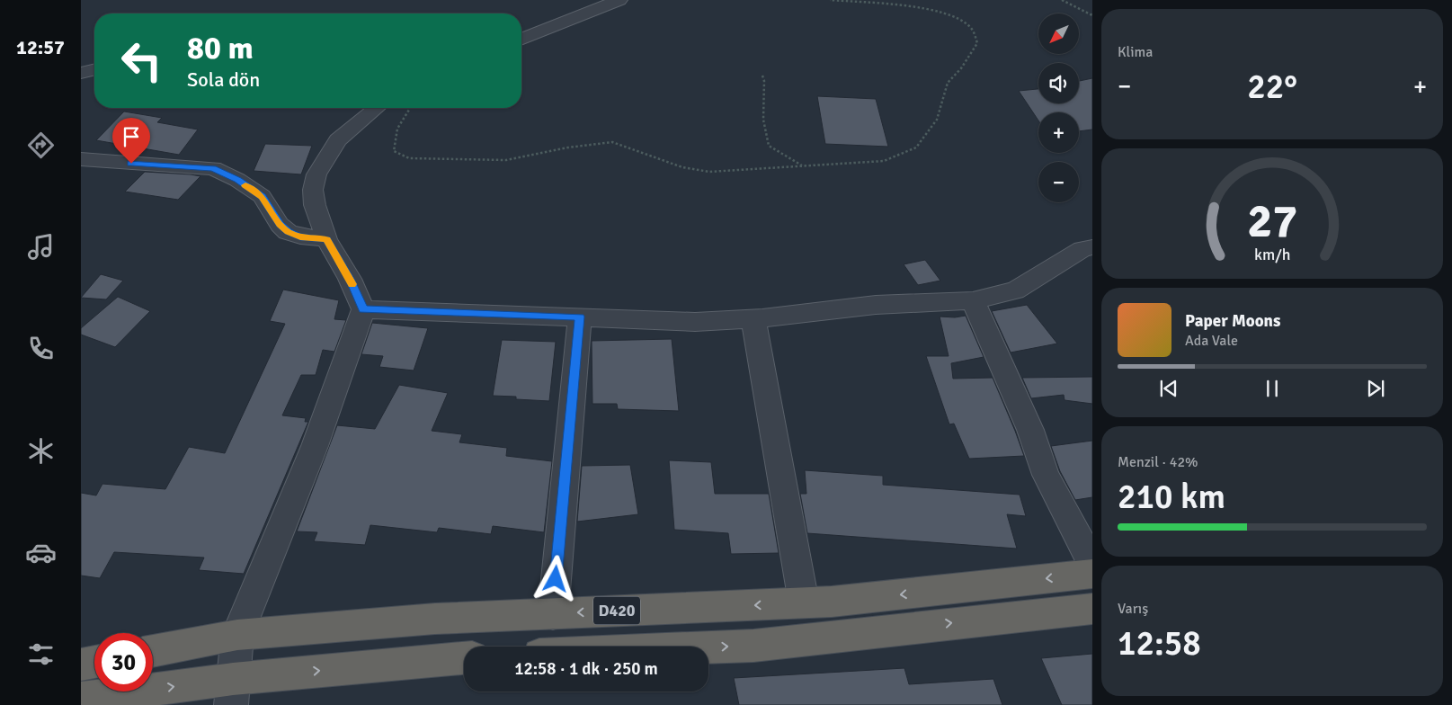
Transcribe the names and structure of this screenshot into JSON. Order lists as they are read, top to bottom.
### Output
{
  "streets": {
    "highway": ["D420"]
  },
  "north": "bottom left",
  "page": {
    "tabs": "12:57",
    "tile": [
      "Klima",
      ["Menzil · 42%", "210 km"],
      ["Varış", "12:58"]
    ],
    "map_buttons": ["+", "−"],
    "turn": ["80 m", "Sola dön"],
    "heat": ["−", "22°", "+"],
    "song": ["Paper Moons", "Ada Vale"],
    "limit": "30",
    "trip": "12:58 · 1 dk · 250 m",
    "gauge": ["27", "km/h"]
  }
}
